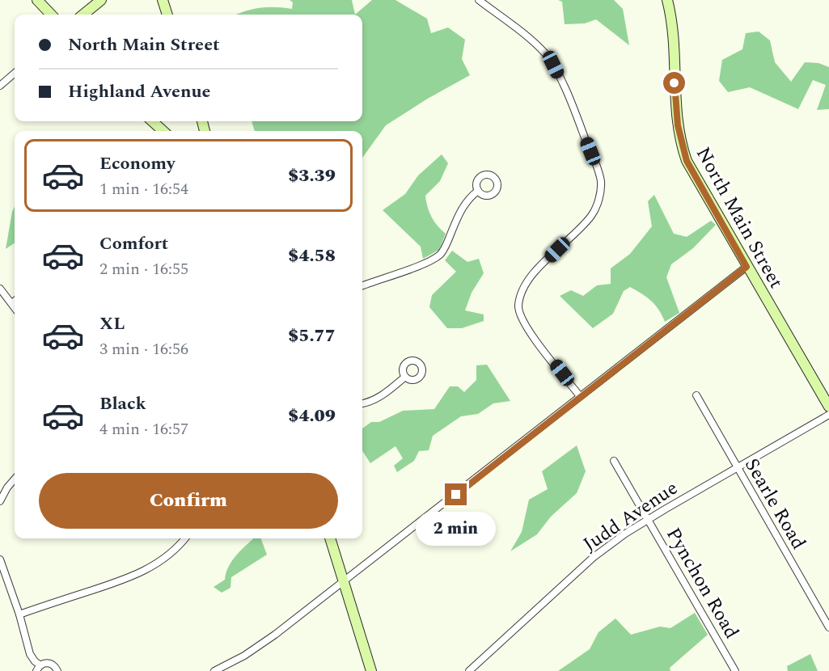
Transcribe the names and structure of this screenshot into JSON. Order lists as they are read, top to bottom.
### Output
{
  "streets": {
    "street": [
      "North Main Street",
      "Searle Road",
      "Judd Avenue",
      "Pynchon Road"
    ]
  },
  "crossings": [
    ["Searle Road", "Judd Avenue"],
    ["Judd Avenue", "Pynchon Road"]
  ],
  "page": {
    "banner": ["North Main Street", "Highland Avenue"],
    "list": [
      {
        "name": "Economy",
        "note": "1 min · 16:54",
        "value": "$3.39"
      },
      {
        "name": "Comfort",
        "note": "2 min · 16:55",
        "value": "$4.58"
      },
      {
        "name": "XL",
        "note": "3 min · 16:56",
        "value": "$5.77"
      },
      {
        "name": "Black",
        "note": "4 min · 16:57",
        "value": "$4.09"
      }
    ],
    "buttons": "Confirm",
    "bubble": "2 min"
  }
}
